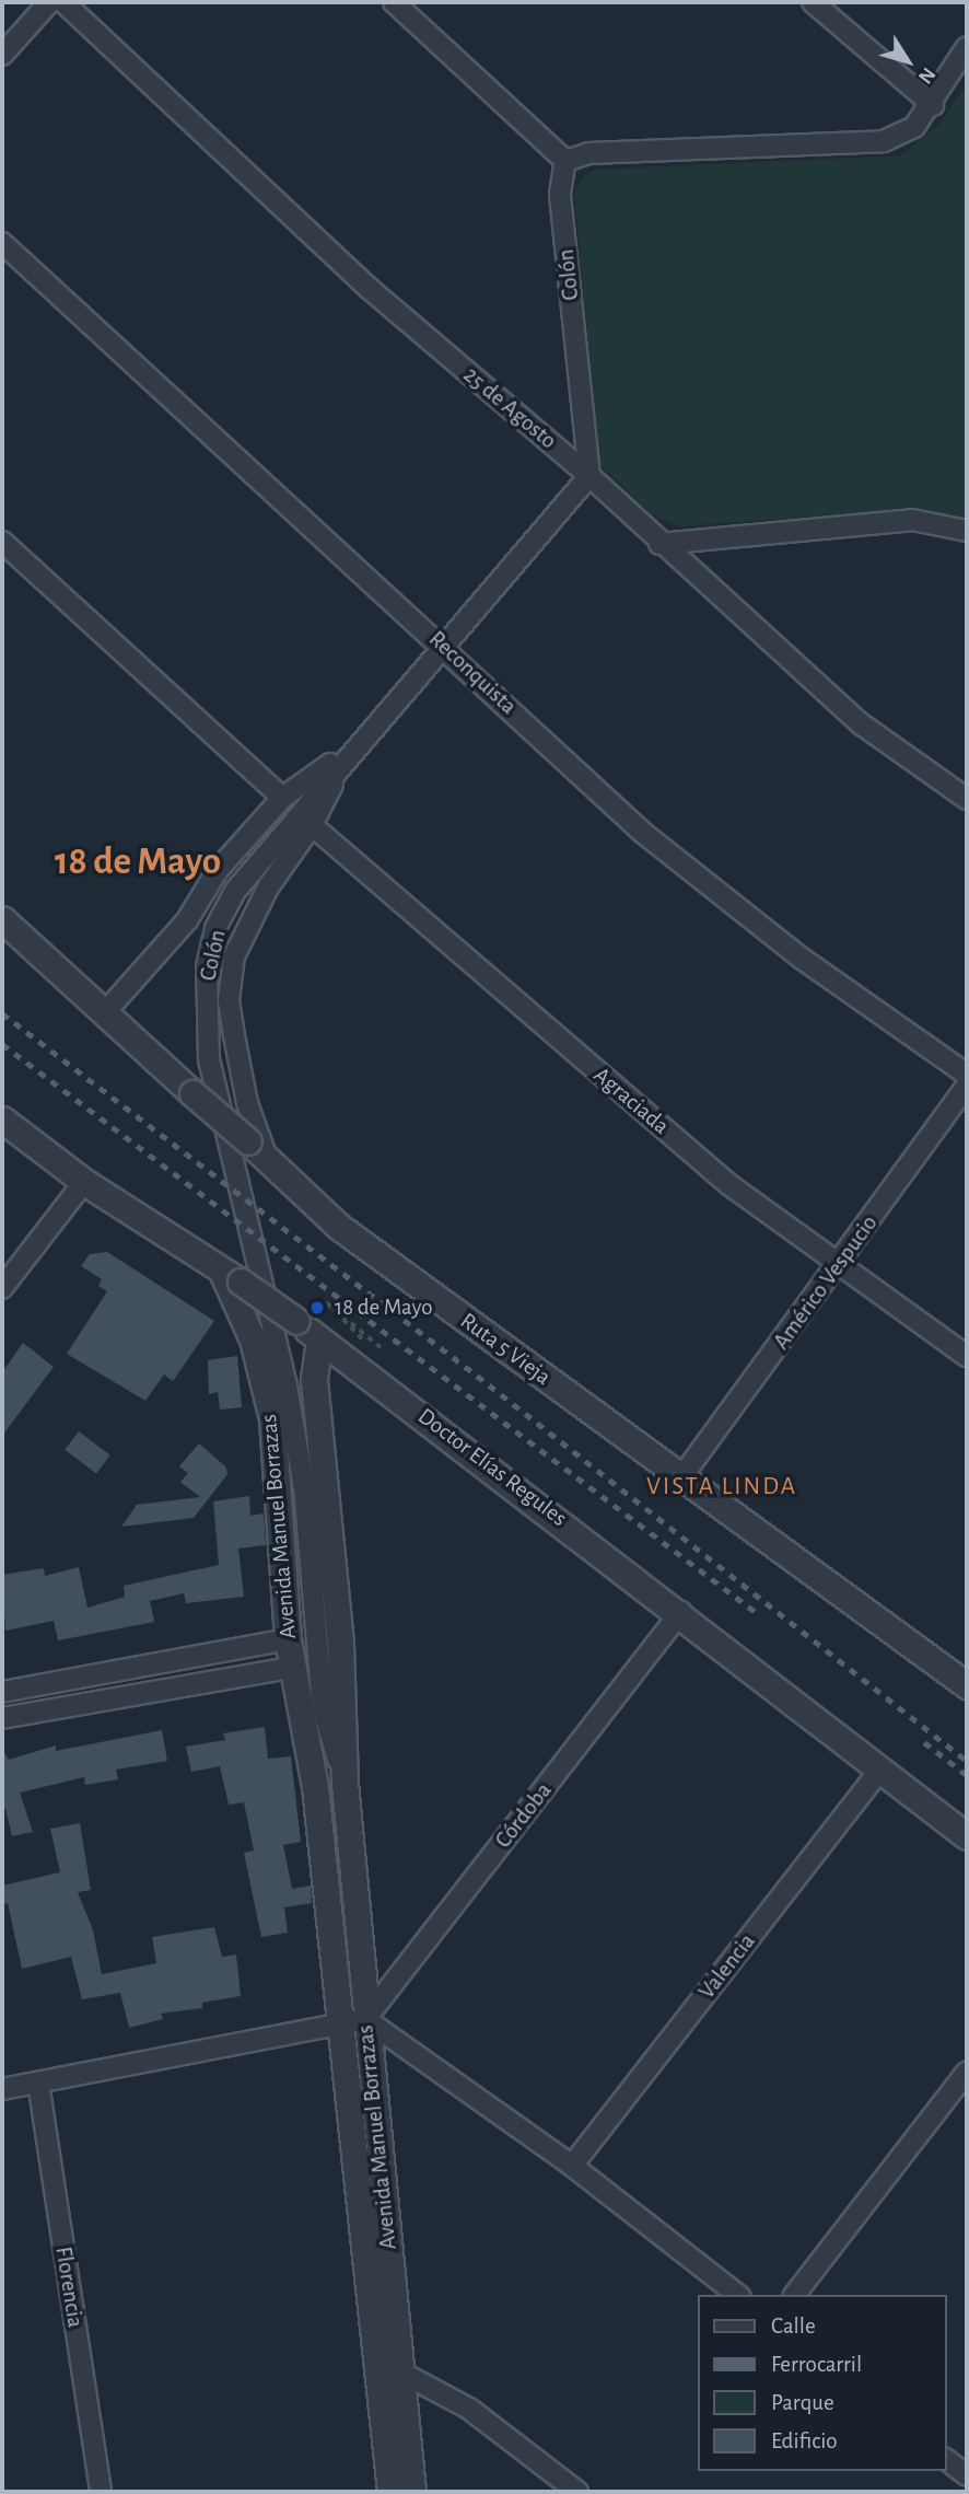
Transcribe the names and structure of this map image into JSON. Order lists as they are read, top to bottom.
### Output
{
  "streets": {
    "street": [
      "Colón",
      "25 de Agosto",
      "Reconquista",
      "Agraciada",
      "Américo Vespucio",
      "Ruta 5 Vieja",
      "Doctor Elías Regules",
      "Avenida Manuel Borrazas",
      "Córdoba",
      "Valencia",
      "Florencia"
    ]
  },
  "crossings": [
    ["Colón", "25 de Agosto"],
    ["Colón", "Reconquista"],
    ["Colón", "Agraciada"],
    ["Colón", "Ruta 5 Vieja"],
    ["Colón", "Avenida Manuel Borrazas"],
    ["Agraciada", "Américo Vespucio"],
    ["Américo Vespucio", "Ruta 5 Vieja"],
    ["Doctor Elías Regules", "Avenida Manuel Borrazas"],
    ["Doctor Elías Regules", "Córdoba"],
    ["Doctor Elías Regules", "Valencia"],
    ["Avenida Manuel Borrazas", "Córdoba"]
  ],
  "districts": ["18 de Mayo", "VISTA LINDA"],
  "places": ["18 de Mayo"],
  "legend": [
    "Calle",
    "Ferrocarril",
    "Parque",
    "Edificio"
  ],
  "north": "bottom right"
}
